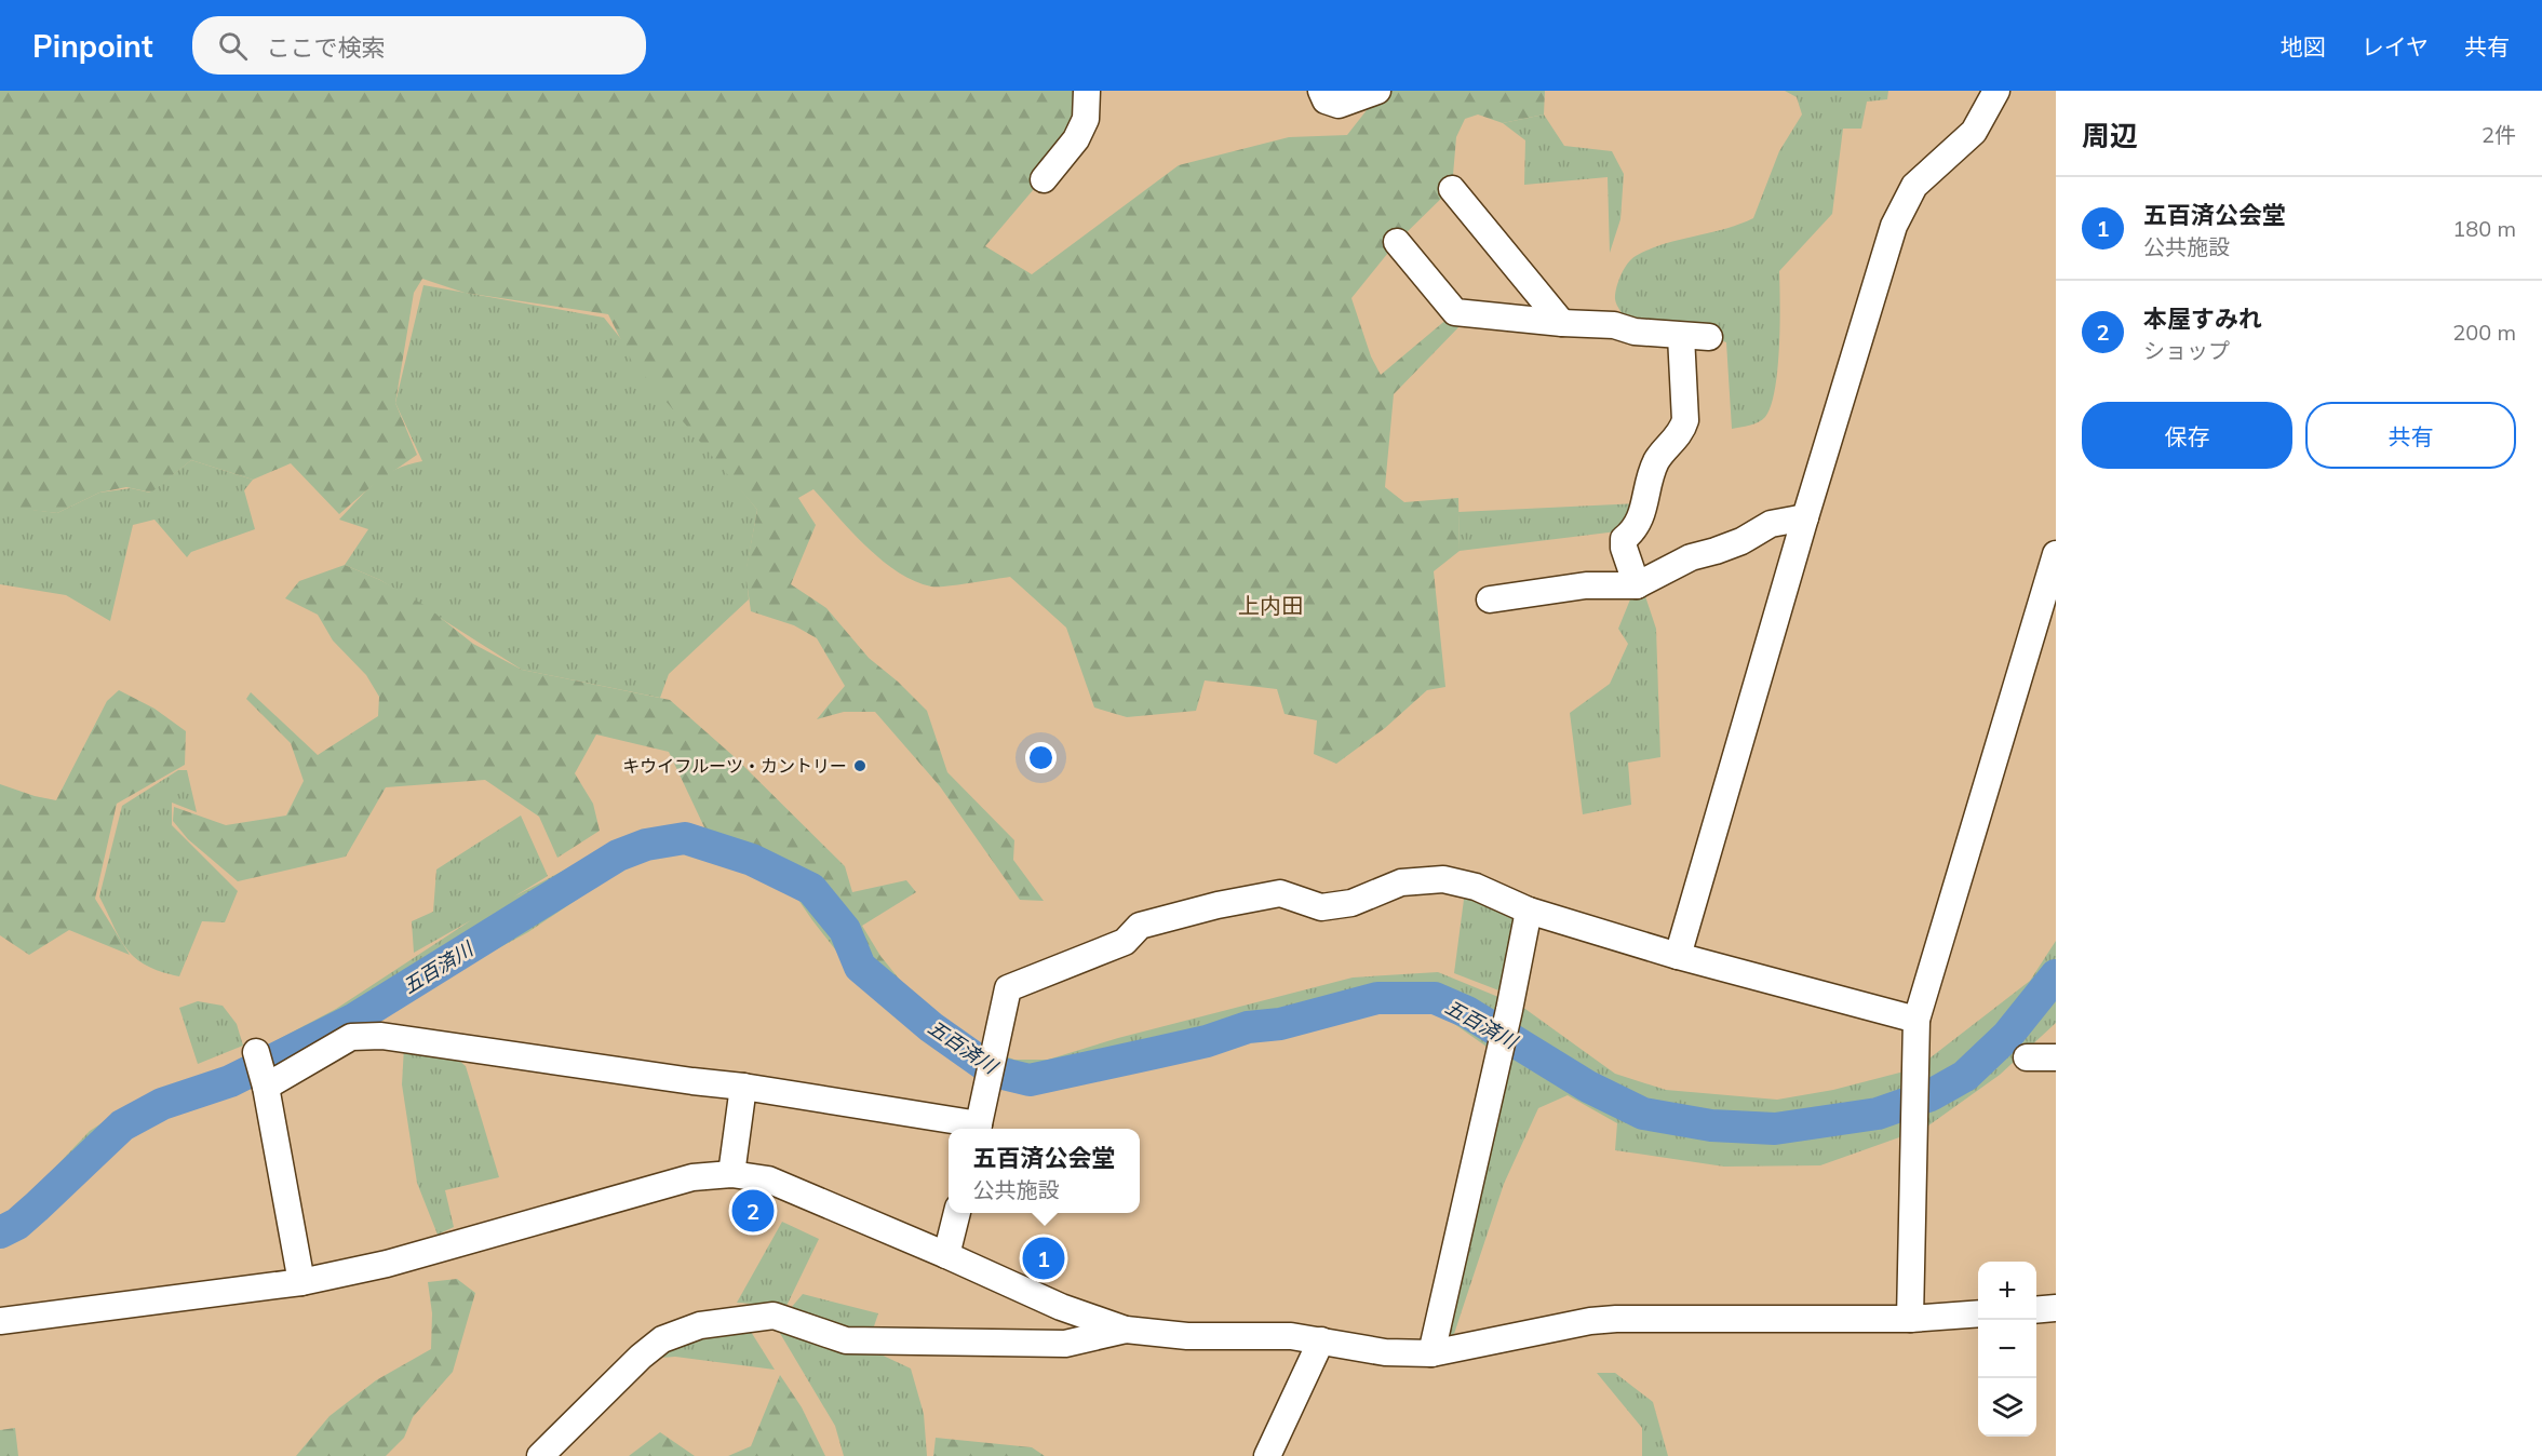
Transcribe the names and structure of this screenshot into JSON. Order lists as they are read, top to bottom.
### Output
{
  "districts": ["上内田"],
  "water": ["五百済川"],
  "places": ["キウイフルーツ・カントリー"],
  "page": {
    "header": "Pinpoint",
    "search": "ここで検索",
    "nav": ["地図", "レイヤ", "共有"],
    "heading": ["周辺", "2件"],
    "list": [
      {
        "mark": "1",
        "name": "五百済公会堂",
        "note": "公共施設",
        "value": "180 m"
      },
      {
        "mark": "2",
        "name": "本屋すみれ",
        "note": "ショップ",
        "value": "200 m"
      }
    ],
    "buttons": ["保存", "共有"],
    "popup": ["五百済公会堂", "公共施設"],
    "pins": ["2", "1"],
    "map_buttons": ["+", "−"]
  }
}
